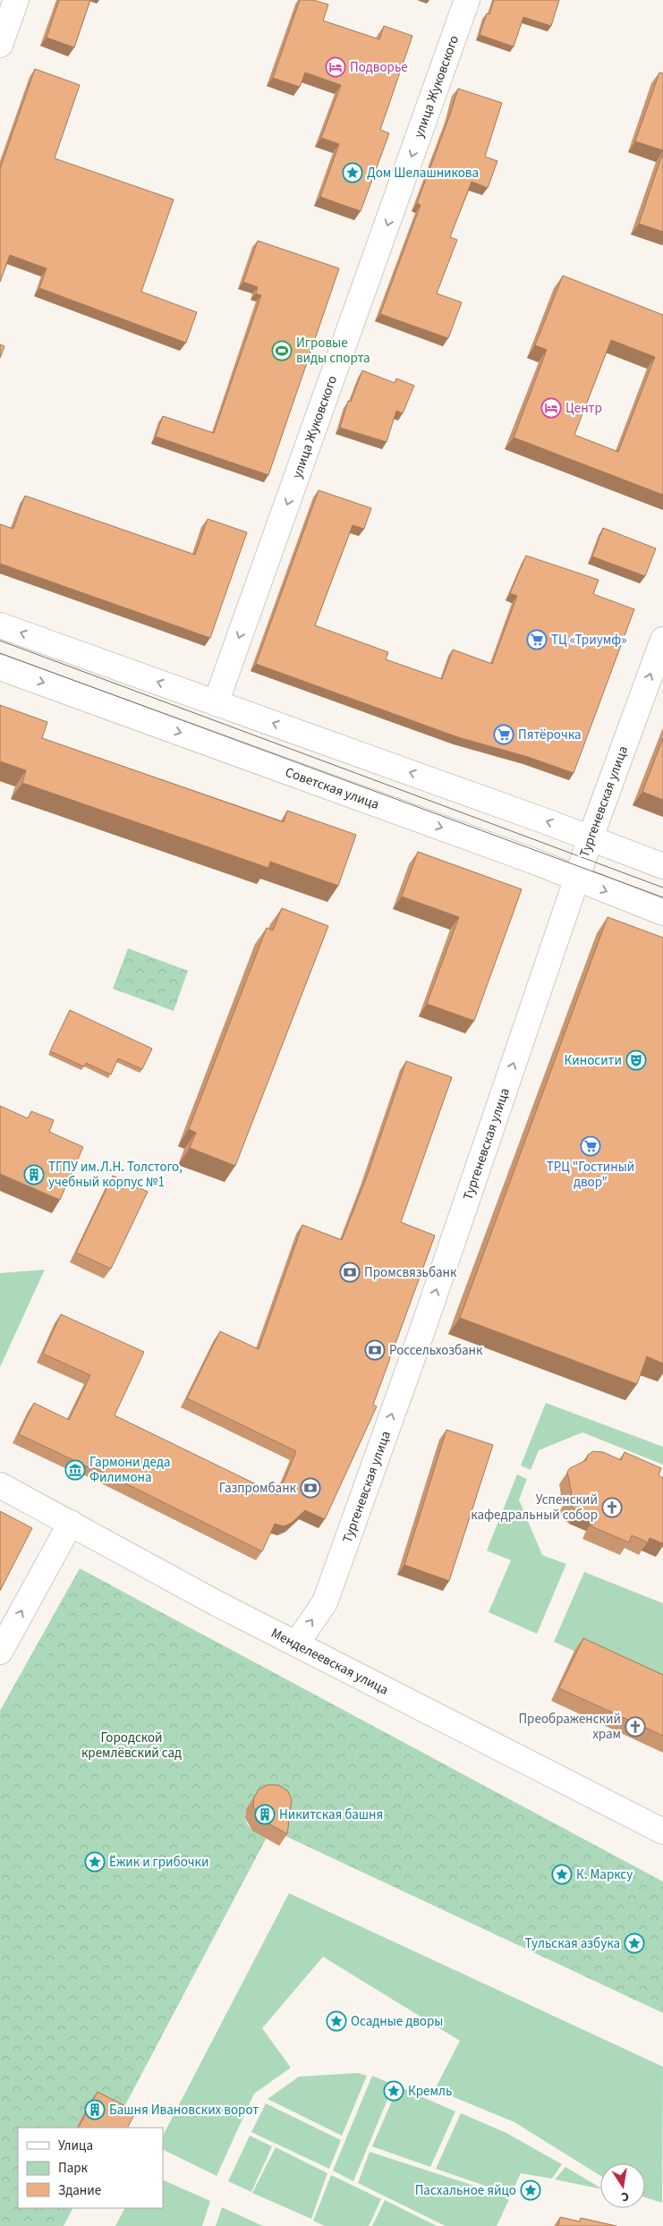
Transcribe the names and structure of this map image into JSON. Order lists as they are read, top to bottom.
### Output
{
  "streets": {
    "street": [
      "улица Жуковского",
      "Советская улица",
      "Тургеневская улица",
      "Менделеевская улица"
    ]
  },
  "crossings": [
    ["Советская улица", "Тургеневская улица"],
    ["Тургеневская улица", "Менделеевская улица"]
  ],
  "one_way": ["улица Жуковского", "Тургеневская улица"],
  "parks": ["Городской кремлёвский сад"],
  "places": {
    "hotel": ["Подворье", "Центр"],
    "place": [
      "Дом Шелашникова",
      "Ёжик и грибочки",
      "К. Марксу",
      "Тульская азбука",
      "Осадные дворы",
      "Кремль",
      "Пасхальное яйцо"
    ],
    "sports": ["Игровые виды спорта"],
    "supermarket": ["ТЦ «Триумф»", "Пятёрочка", "ТРЦ \"Гостиный двор\""],
    "theatre": ["Киносити"],
    "building": ["ТГПУ им.Л.Н. Толстого, учебный корпус №1", "Никитская башня", "Башня Ивановских ворот"],
    "bank": ["Промсвязьбанк", "Россельхозбанк", "Газпромбанк"],
    "museum": ["Гармони деда Филимона"],
    "church": ["Успенский кафедральный собор", "Преображенский храм"]
  },
  "legend": ["Улица", "Парк", "Здание"],
  "north": "bottom"
}
